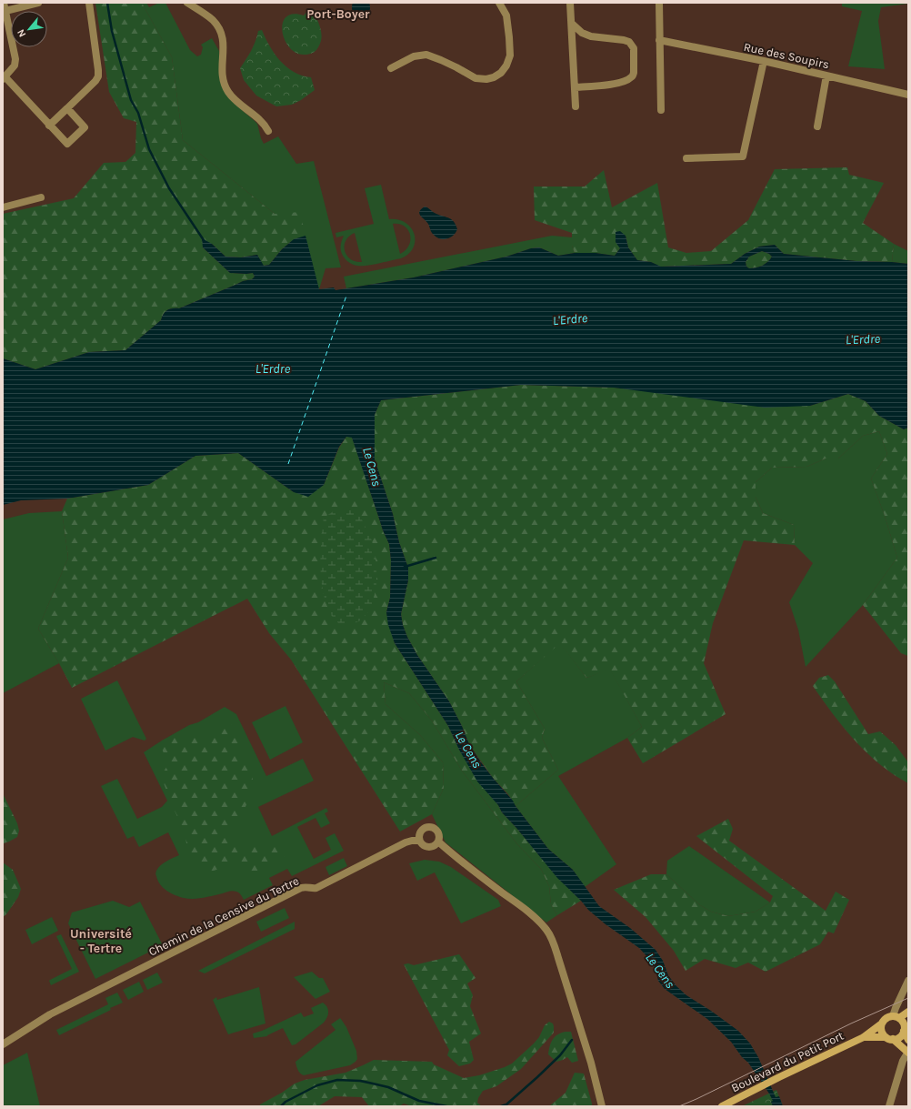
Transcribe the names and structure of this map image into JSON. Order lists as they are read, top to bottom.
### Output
{
  "streets": {
    "main road": ["Boulevard du Petit Port"],
    "street": ["Rue des Soupirs", "Chemin de la Censive du Tertre"]
  },
  "districts": ["Port-Boyer", "Université - Tertre"],
  "water": ["L'Erdre", "Le Cens"],
  "north": "bottom left"
}
